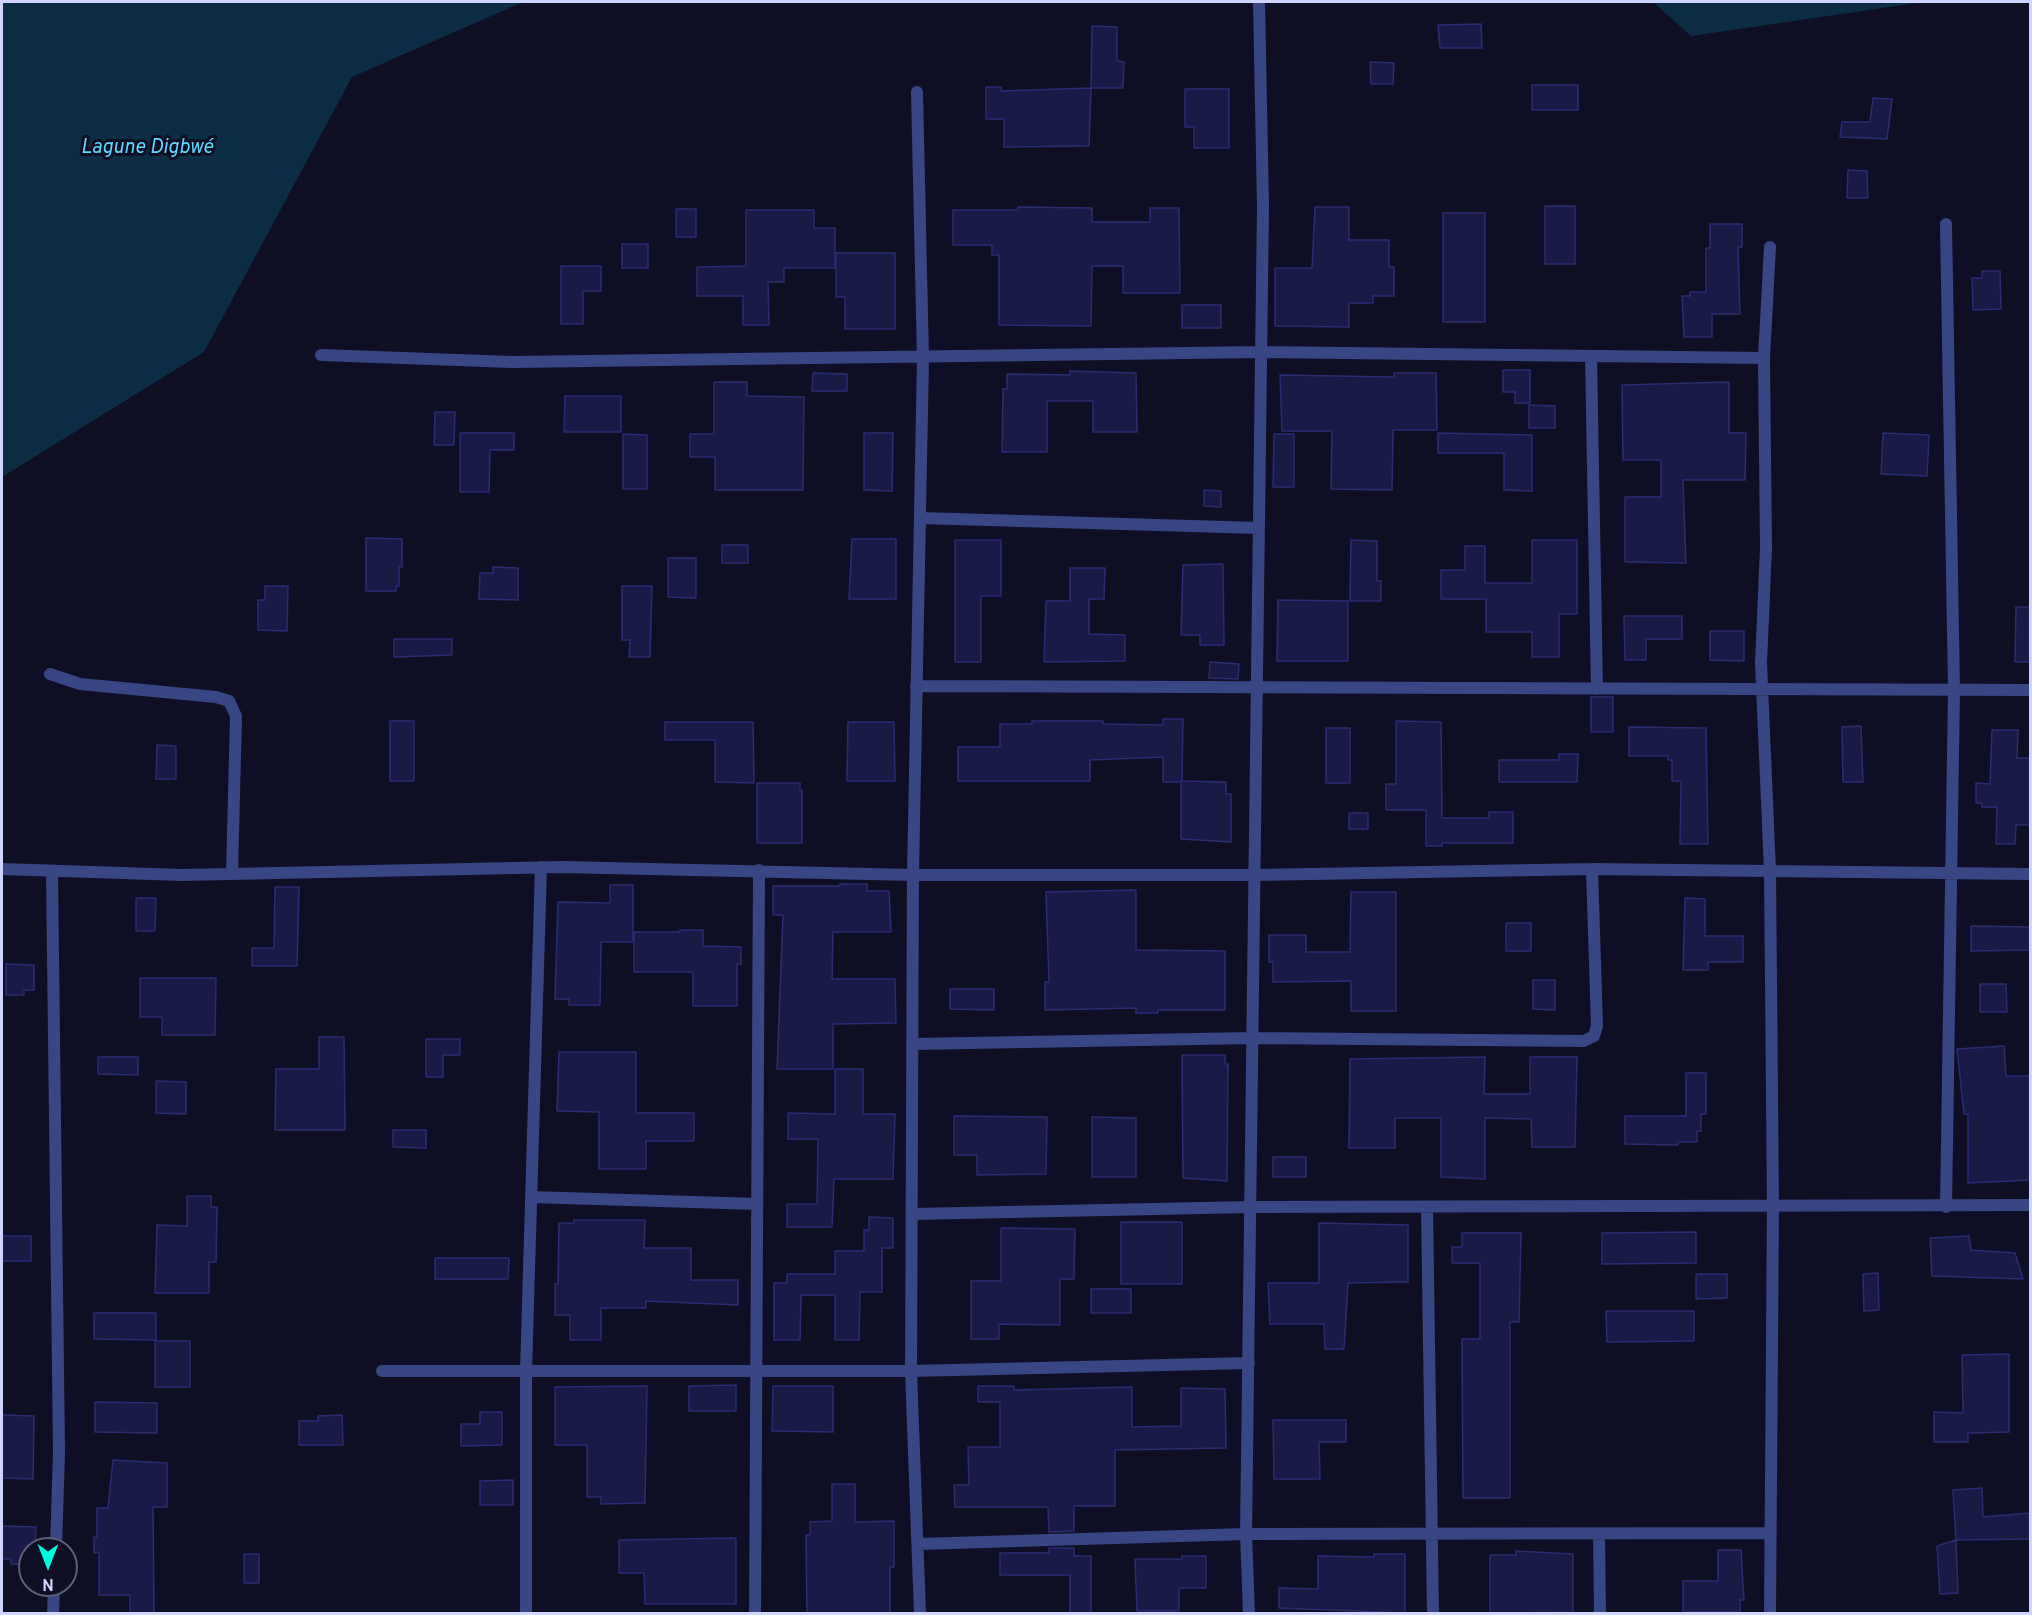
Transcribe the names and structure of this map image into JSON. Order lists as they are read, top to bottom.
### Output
{
  "water": ["Lagune Digbwé"],
  "north": "bottom"
}
